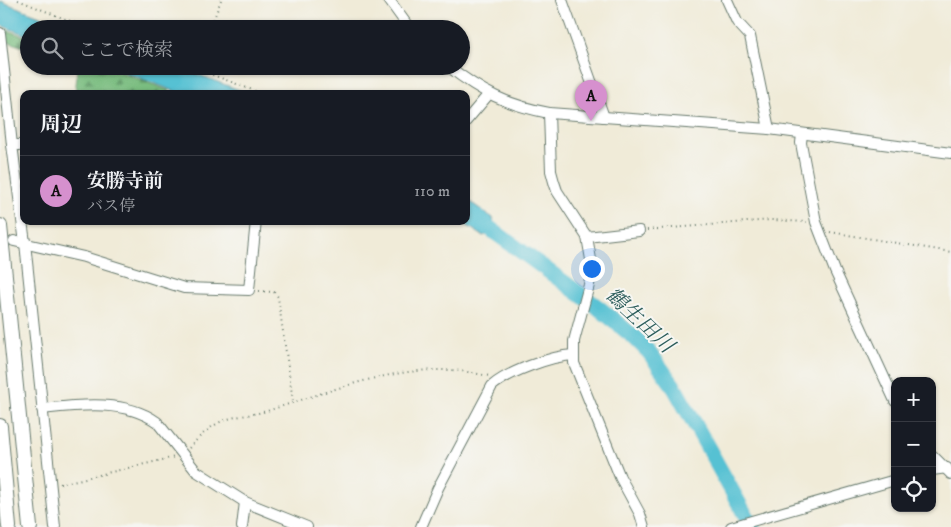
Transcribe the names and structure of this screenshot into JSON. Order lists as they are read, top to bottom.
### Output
{
  "water": ["鶴生田川"],
  "page": {
    "search": "ここで検索",
    "pins": "A",
    "heading": "周辺",
    "list": [
      {
        "mark": "A",
        "name": "安勝寺前",
        "note": "バス停",
        "value": "110 m"
      }
    ],
    "map_buttons": ["+", "−"]
  }
}
